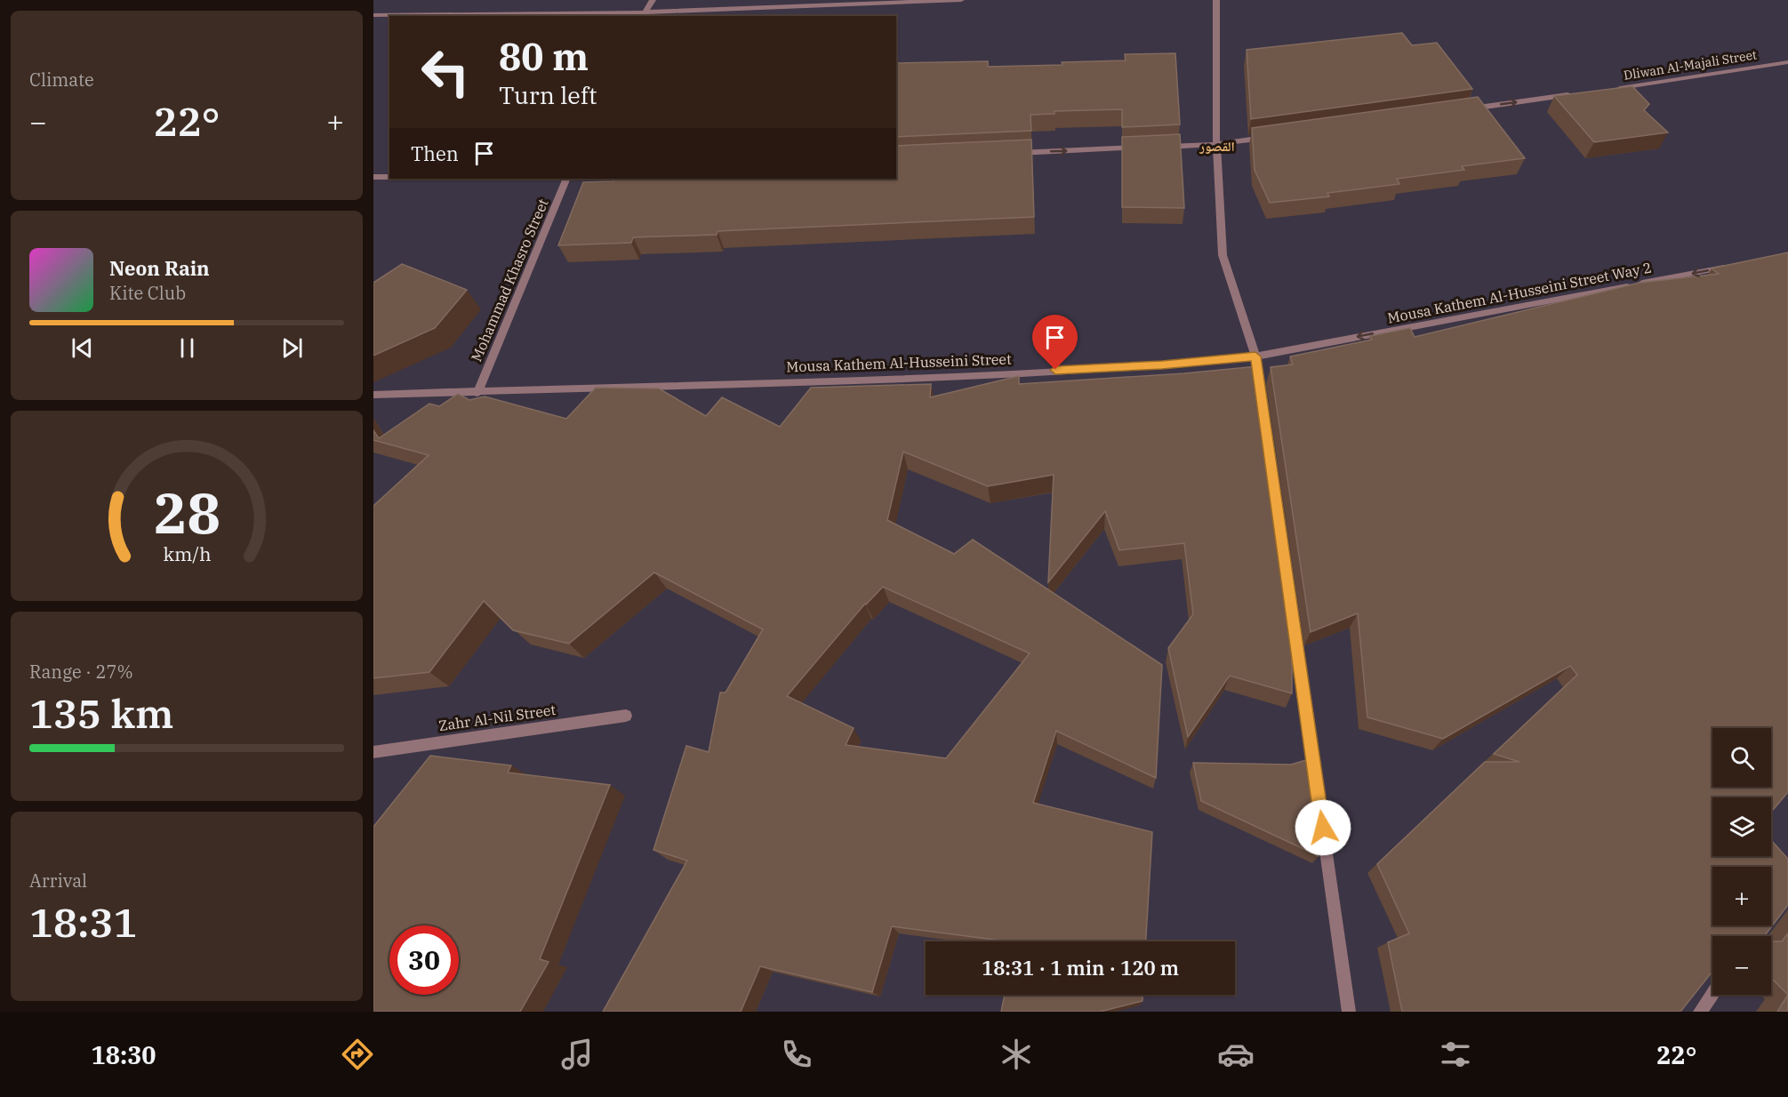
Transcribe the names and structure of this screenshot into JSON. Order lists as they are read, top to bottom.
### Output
{
  "streets": {
    "street": [
      "Dliwan Al-Majali Street",
      "Mohammad Khasro Street",
      "Mousa Kathem Al-Husseini Street Way 2",
      "Mousa Kathem Al-Husseini Street",
      "Zahr Al-Nil Street"
    ]
  },
  "crossings": [
    ["Mohammad Khasro Street", "Mousa Kathem Al-Husseini Street"],
    ["Mousa Kathem Al-Husseini Street Way 2", "Mousa Kathem Al-Husseini Street"]
  ],
  "one_way": ["Mousa Kathem Al-Husseini Street Way 2"],
  "districts": ["القصور"],
  "page": {
    "tile": [
      "Climate",
      ["Range · 27%", "135 km"],
      ["Arrival", "18:31"]
    ],
    "turn": ["80 m", "Turn left"],
    "heat": ["−", "22°", "+"],
    "then": "Then",
    "song": ["Neon Rain", "Kite Club"],
    "map_buttons": ["+", "−"],
    "limit": "30",
    "trip": "18:31 · 1 min · 120 m",
    "tabs": ["18:30", "22°"],
    "gauge": ["28", "km/h"]
  }
}
